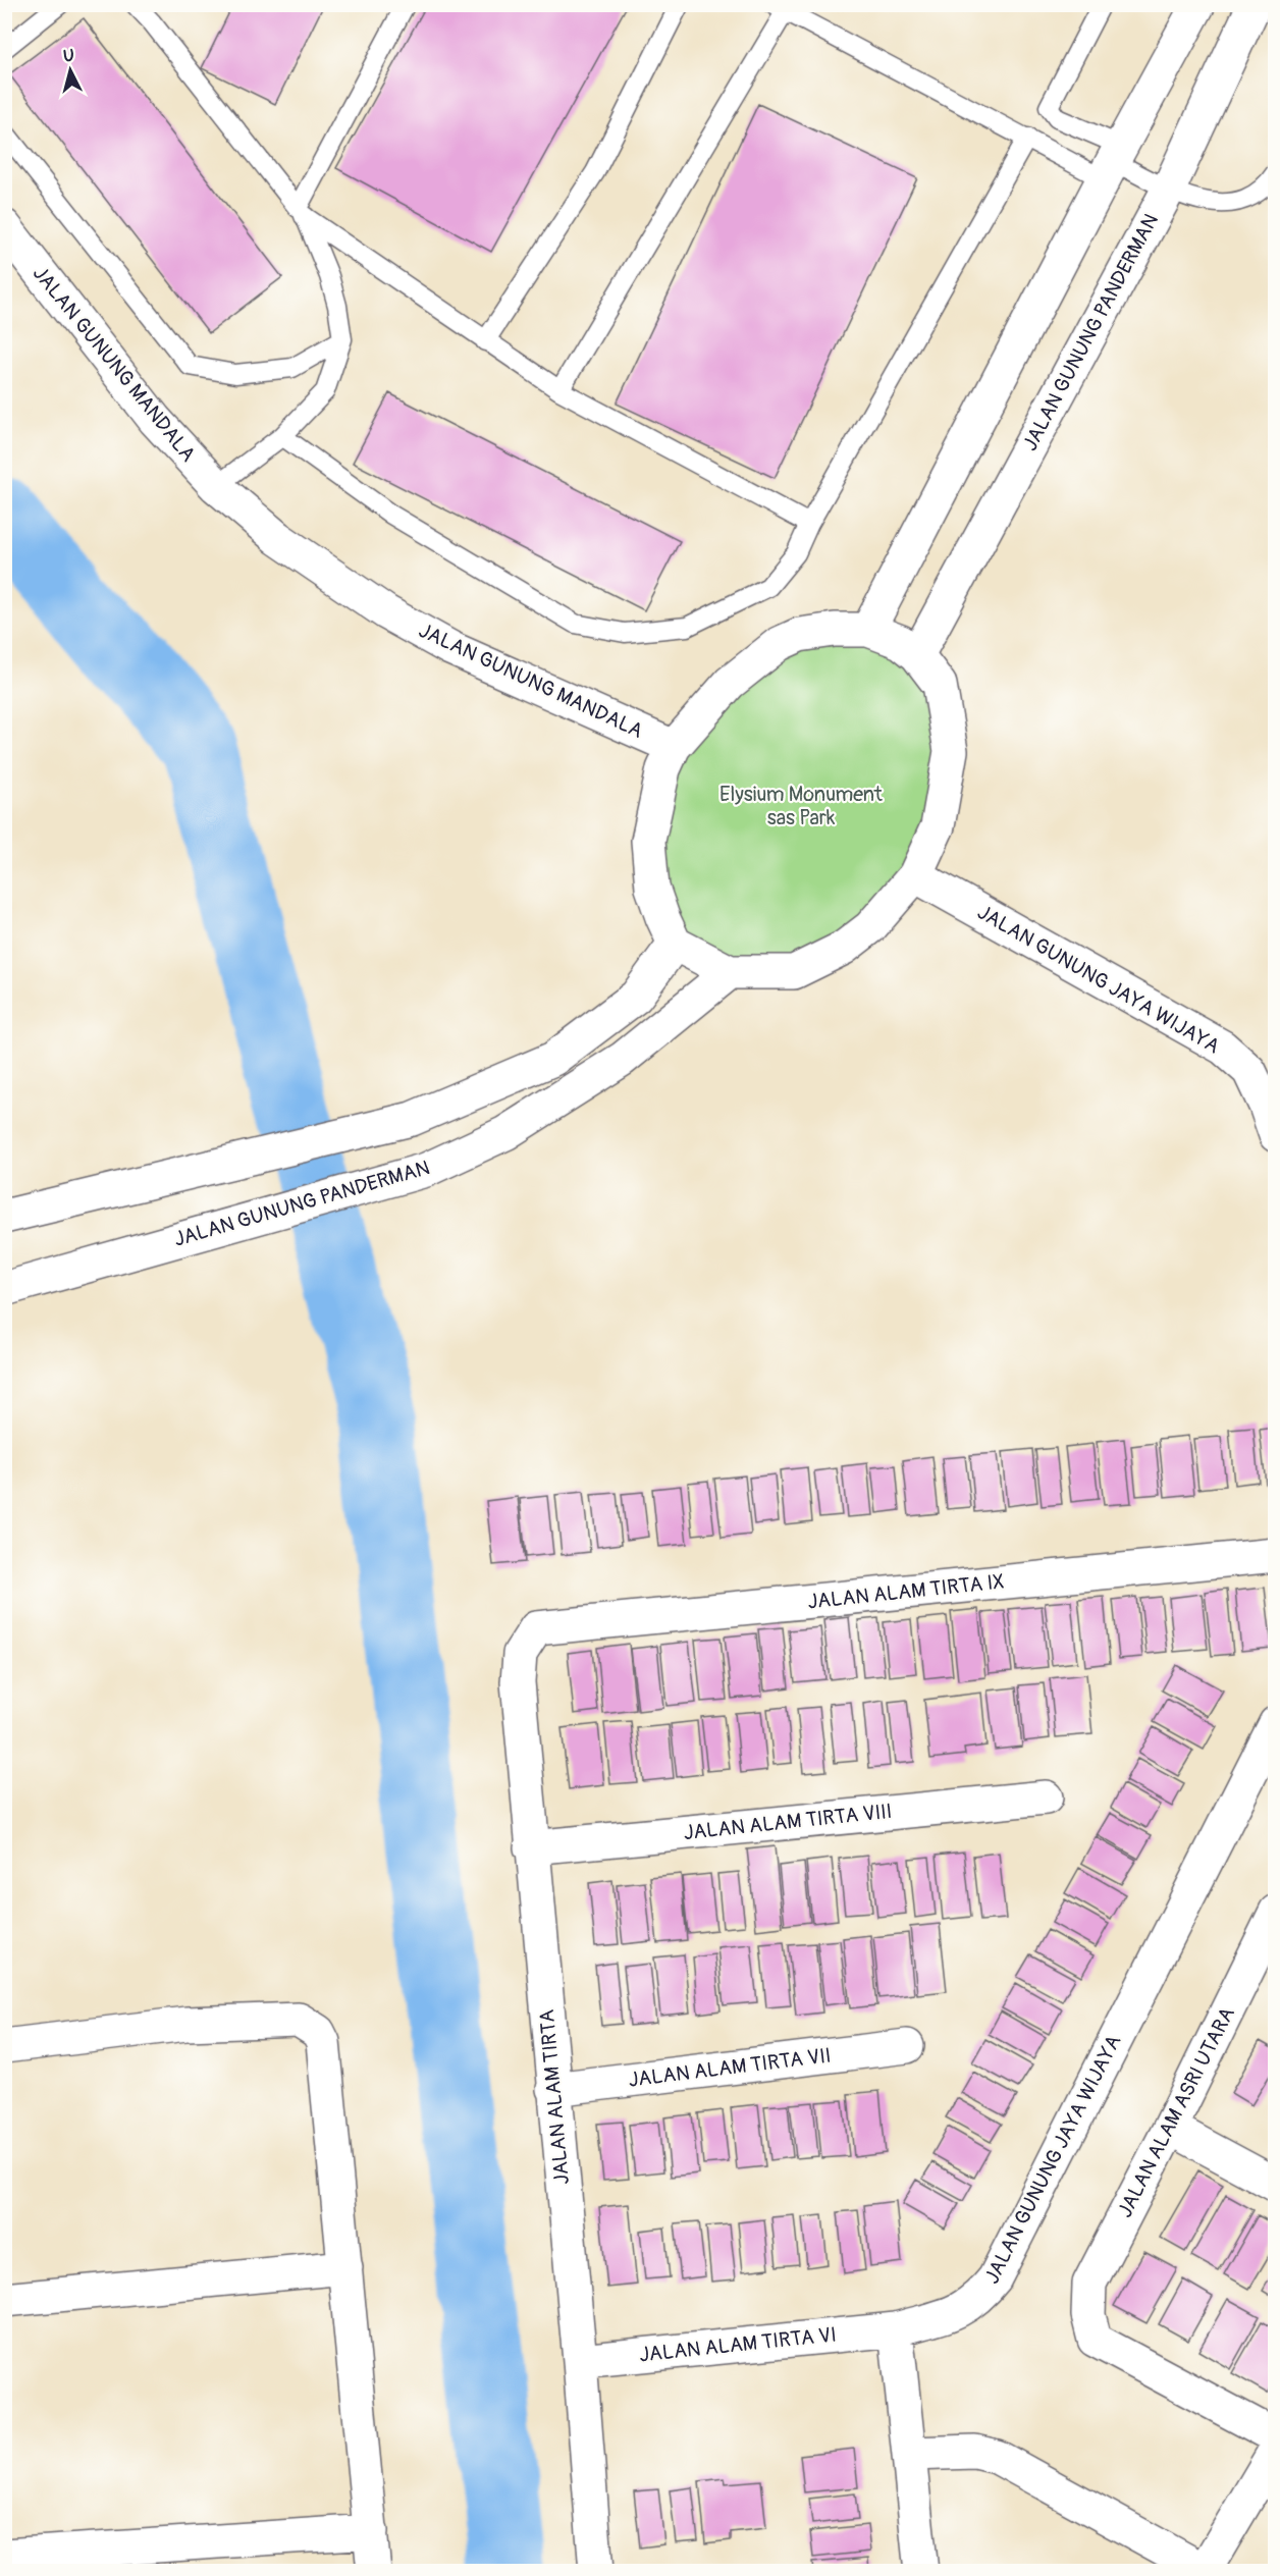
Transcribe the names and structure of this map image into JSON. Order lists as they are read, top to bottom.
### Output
{
  "streets": {
    "street": [
      "JALAN GUNUNG PANDERMAN",
      "JALAN GUNUNG MANDALA",
      "JALAN GUNUNG JAYA WIJAYA",
      "JALAN ALAM TIRTA IX",
      "JALAN ALAM TIRTA VIII",
      "JALAN ALAM TIRTA VII",
      "JALAN ALAM TIRTA",
      "JALAN ALAM ASRI UTARA",
      "JALAN ALAM TIRTA VI"
    ]
  },
  "crossings": [
    ["JALAN GUNUNG JAYA WIJAYA", "JALAN ALAM TIRTA VI"],
    ["JALAN ALAM TIRTA IX", "JALAN ALAM TIRTA"],
    ["JALAN ALAM TIRTA VIII", "JALAN ALAM TIRTA"],
    ["JALAN ALAM TIRTA VII", "JALAN ALAM TIRTA"],
    ["JALAN ALAM TIRTA", "JALAN ALAM TIRTA VI"]
  ],
  "parks": ["Elysium Monument sas Park"],
  "north": "top"
}
